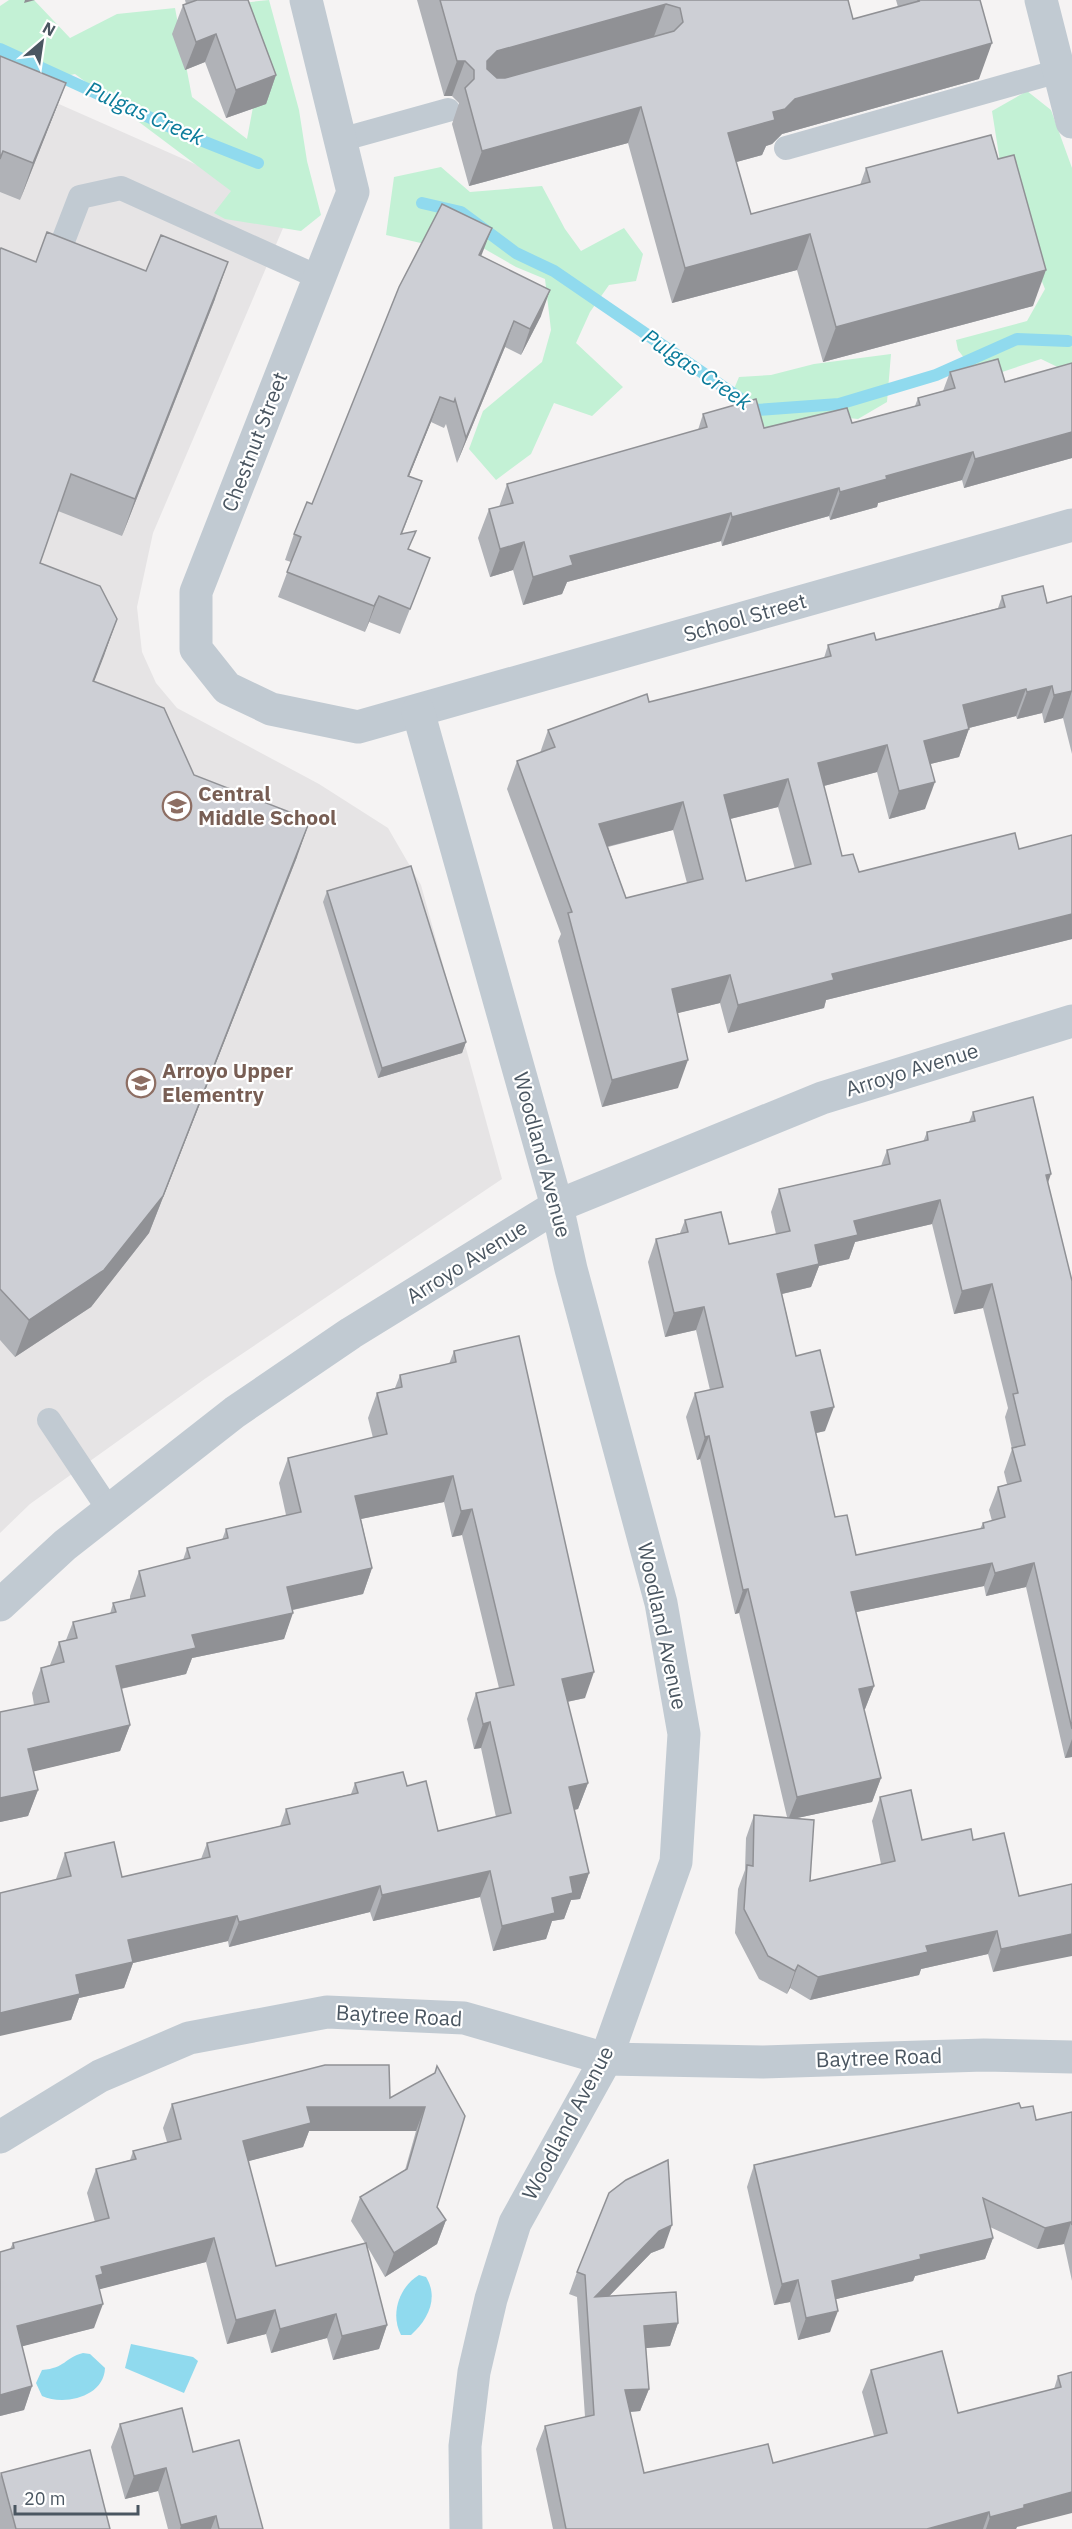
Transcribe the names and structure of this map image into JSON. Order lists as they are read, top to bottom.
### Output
{
  "streets": {
    "street": [
      "Chestnut Street",
      "School Street",
      "Arroyo Avenue",
      "Woodland Avenue",
      "Baytree Road"
    ]
  },
  "crossings": [
    ["Chestnut Street", "School Street"],
    ["Chestnut Street", "Woodland Avenue"],
    ["School Street", "Woodland Avenue"],
    ["Arroyo Avenue", "Woodland Avenue"],
    ["Woodland Avenue", "Baytree Road"]
  ],
  "water": ["Pulgas Creek"],
  "places": {
    "school or university": ["Central Middle School", "Arroyo Upper Elementry"]
  },
  "scale_bar": "20 m",
  "north": "top right"
}
